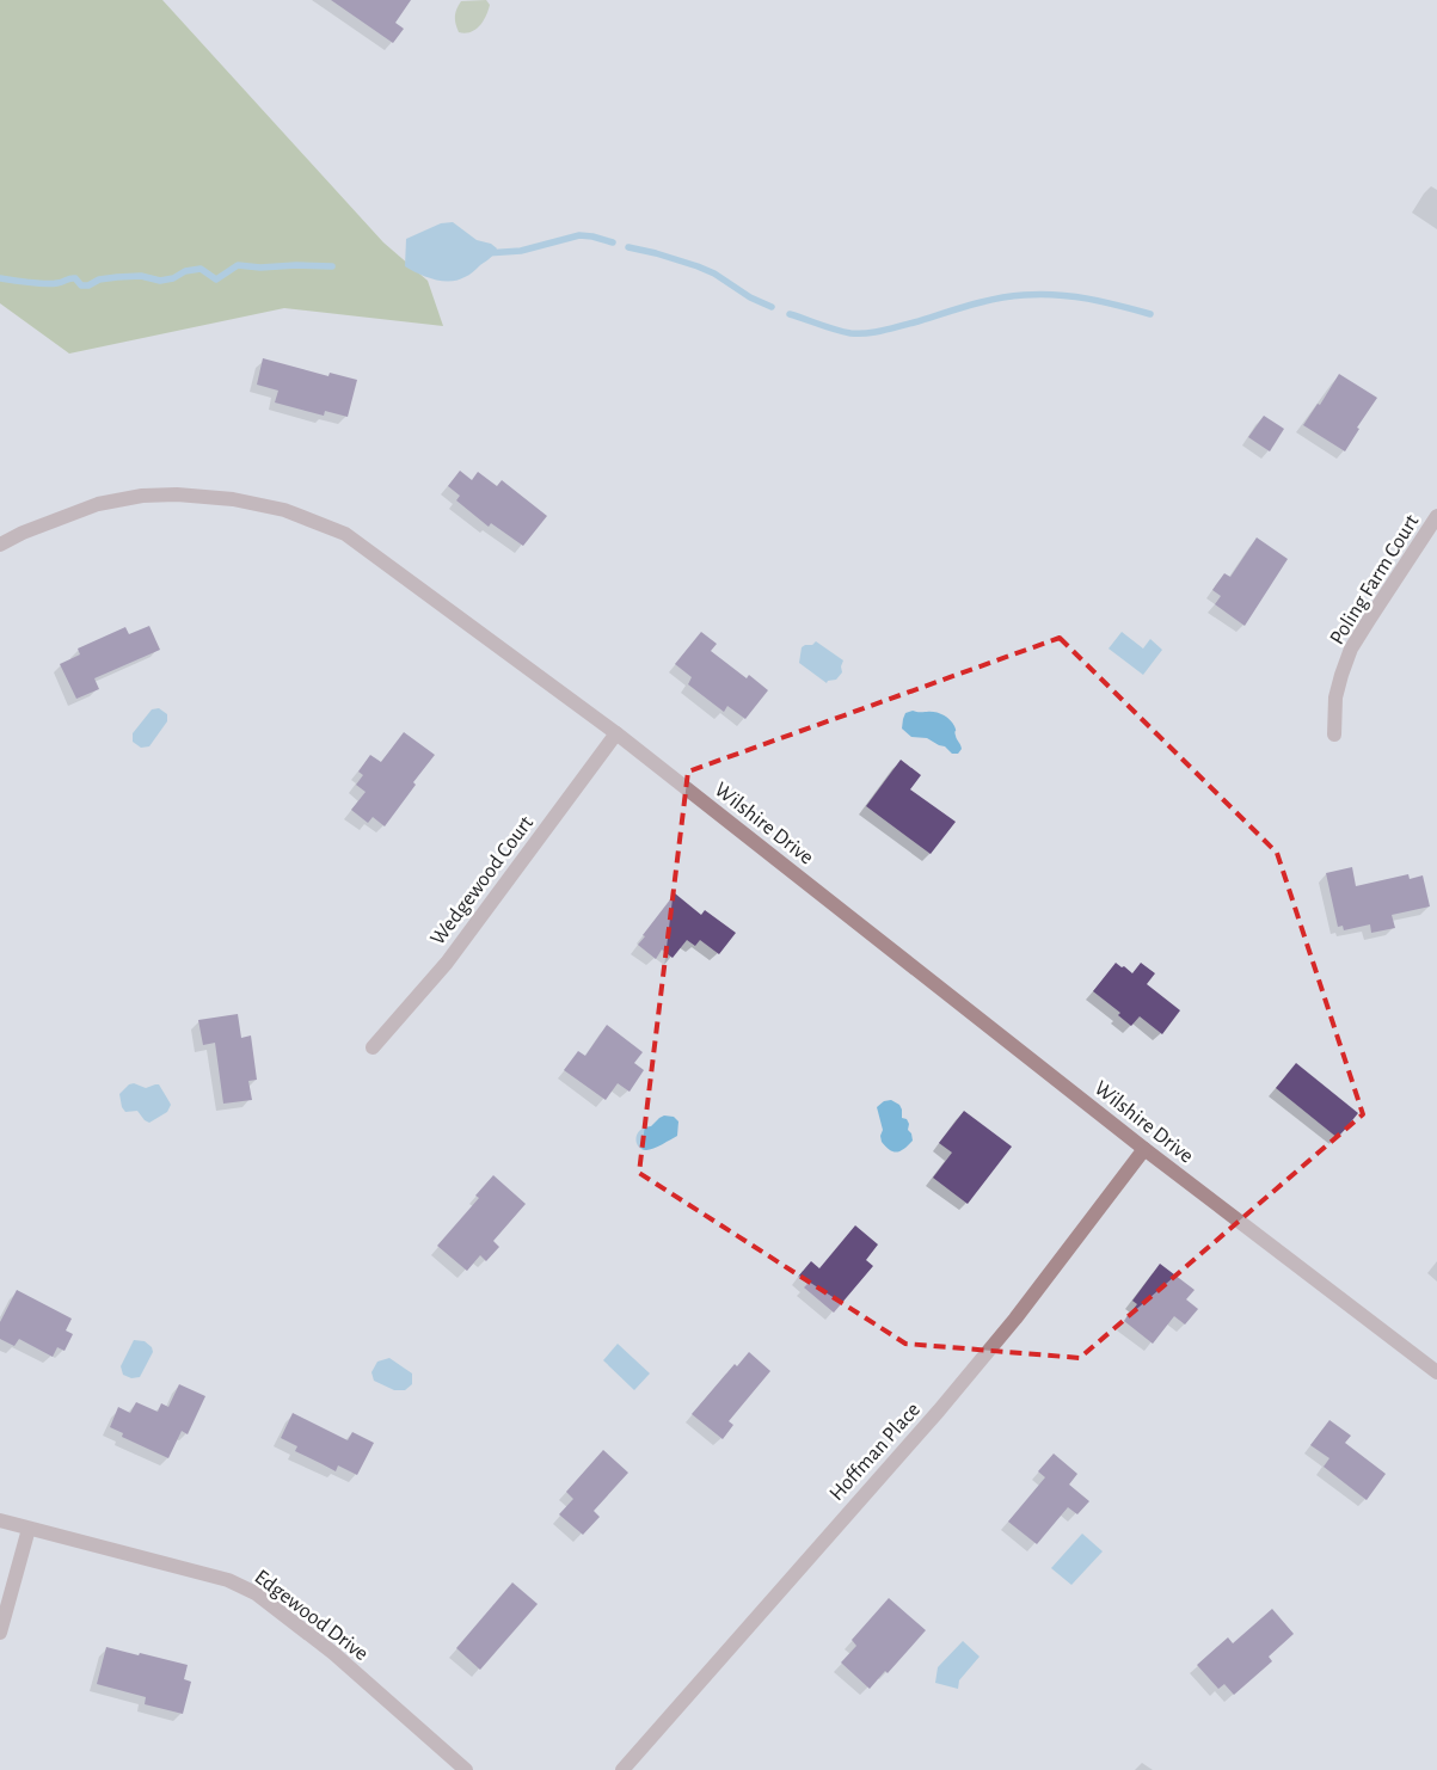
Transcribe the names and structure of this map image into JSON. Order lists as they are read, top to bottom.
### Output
{
  "streets": {
    "street": [
      "Poling Farm Court",
      "Wilshire Drive",
      "Wedgewood Court",
      "Hoffman Place",
      "Edgewood Drive"
    ]
  },
  "crossings": [
    ["Wilshire Drive", "Wedgewood Court"],
    ["Wilshire Drive", "Hoffman Place"]
  ]
}
